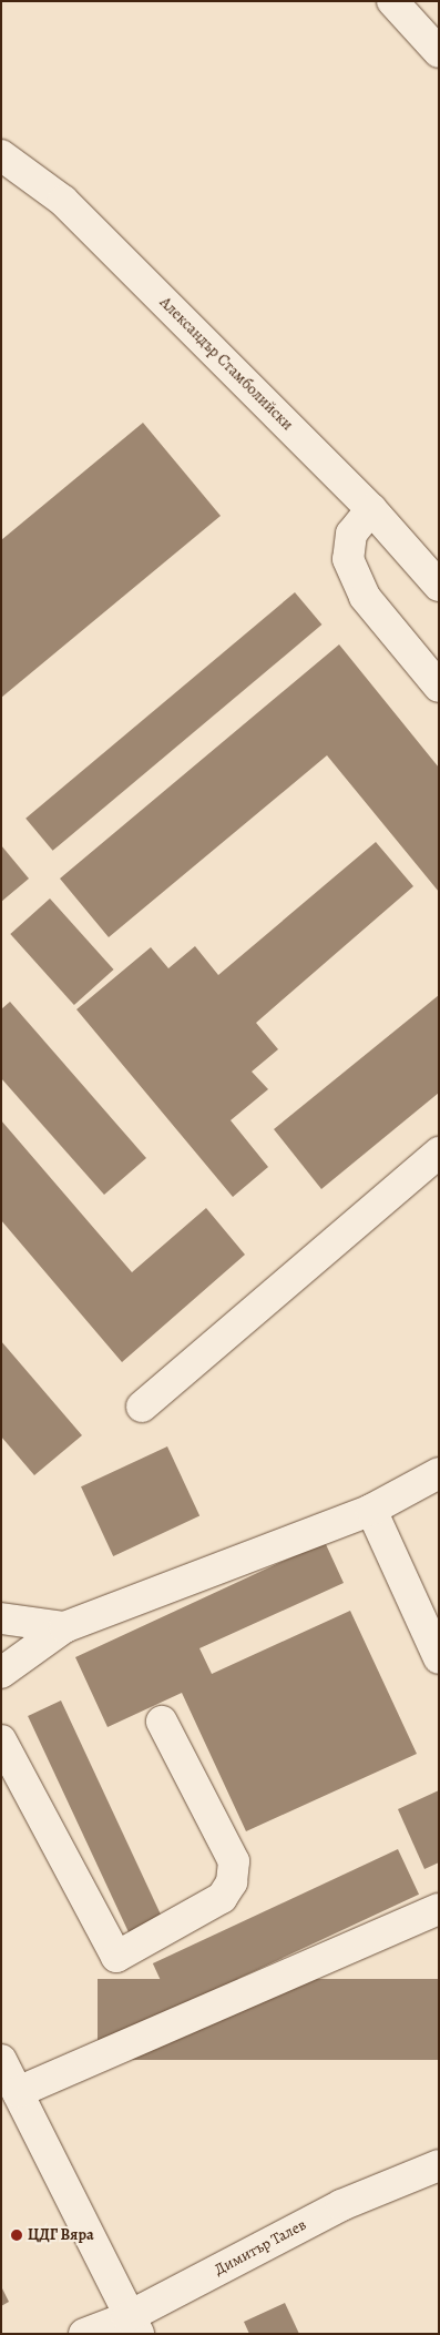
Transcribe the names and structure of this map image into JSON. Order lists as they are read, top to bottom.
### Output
{
  "streets": {
    "street": ["Александър Стамболийски", "Димитър Талев"]
  },
  "places": ["ЦДГ Вяра"]
}
